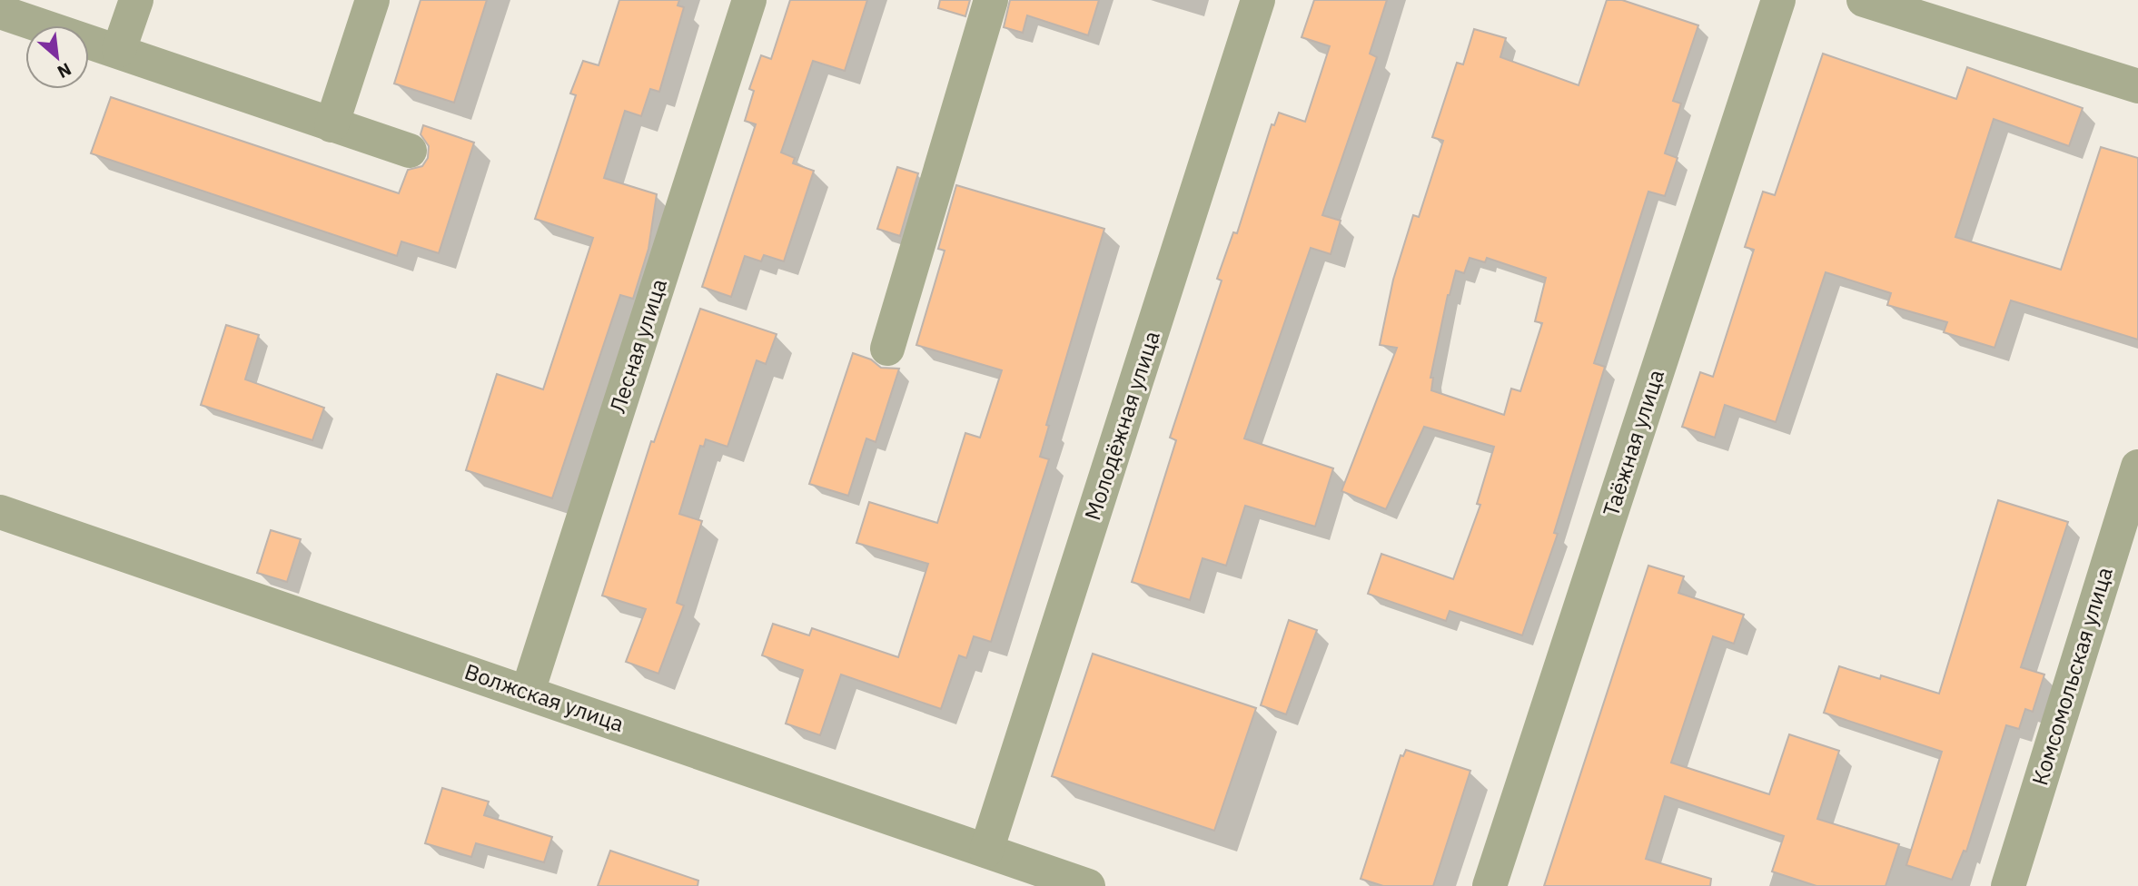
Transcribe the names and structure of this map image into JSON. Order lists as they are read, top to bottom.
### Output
{
  "streets": {
    "street": [
      "Лесная улица",
      "Молодёжная улица",
      "Таёжная улица",
      "Комсомольская улица",
      "Волжская улица"
    ]
  },
  "crossings": [
    ["Лесная улица", "Волжская улица"],
    ["Молодёжная улица", "Волжская улица"]
  ],
  "north": "bottom right"
}
